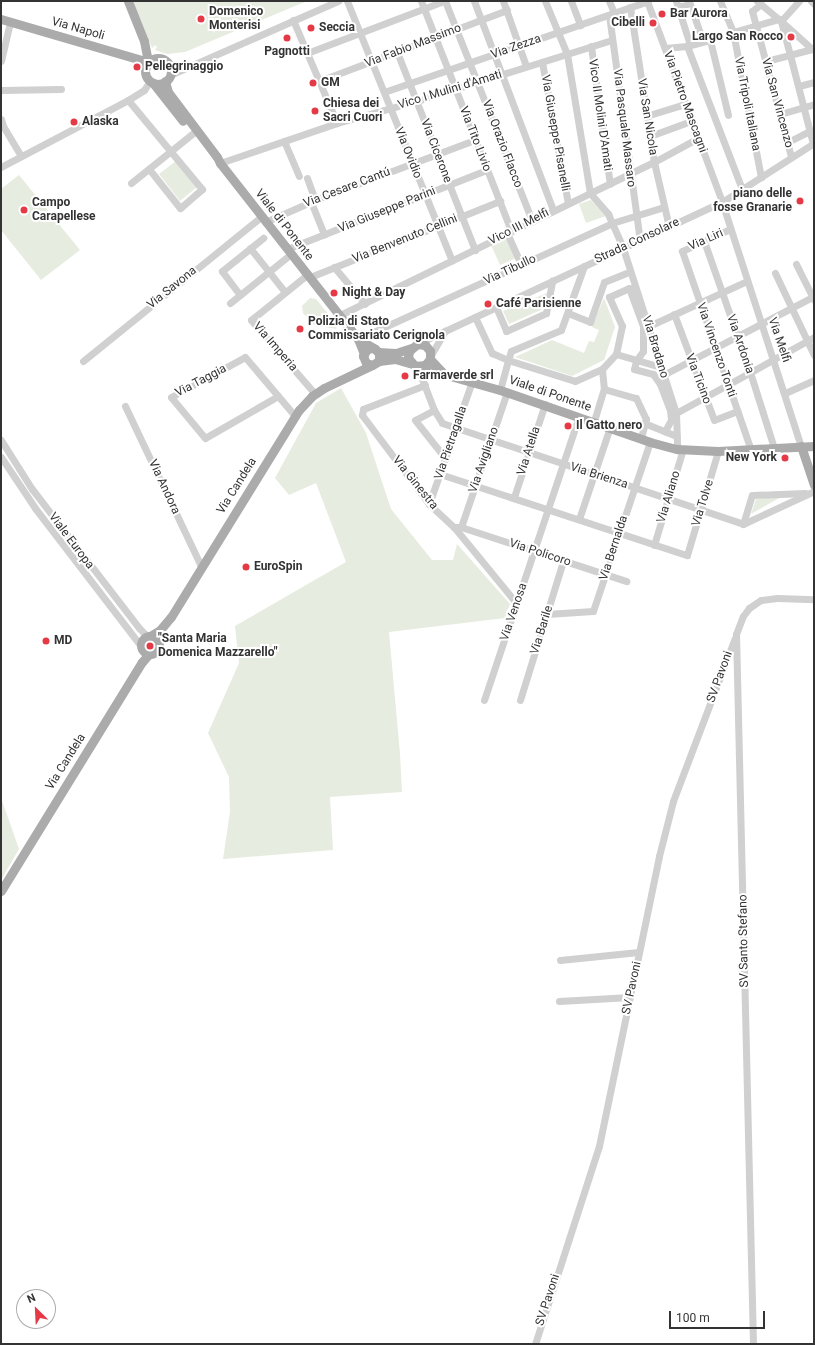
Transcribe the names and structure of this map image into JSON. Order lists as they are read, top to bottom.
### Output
{
  "streets": {
    "main road": [
      "Via Napoli",
      "Viale di Ponente",
      "Via Melfi",
      "Via Candela"
    ],
    "street": [
      "Via Fabio Massimo",
      "Via Zezza",
      "Vico I Mulini d'Amati",
      "Via Pietro Mascagni",
      "Via San Vincenzo",
      "Via Tripoli Italiana",
      "Vico II Molini D'Amati",
      "Via San Nicola",
      "Via Pasquale Massaro",
      "Via Giuseppe Pisanelli",
      "Via Tito Livio",
      "Via Orazio Flacco",
      "Via Cicerone",
      "Via Ovidio",
      "Via Cesare Cantú",
      "Via Giuseppe Parini",
      "Vico III Melfi",
      "Via Benvenuto Cellini",
      "Via Liri",
      "Strada Consolare",
      "Via Tibullo",
      "Via Savona",
      "Via Ardonia",
      "Via Imperia",
      "Via Bradano",
      "Via Vincenzo Tonti",
      "Via Ticino",
      "Via Taggia",
      "Via Pietragalla",
      "Via Atella",
      "Via Avigliano",
      "Via Brienza",
      "Via Ginestra",
      "Via Andora",
      "Via Aliano",
      "Via Tolve",
      "Viale Europa",
      "Via Bernalda",
      "Via Policoro",
      "Via Venosa",
      "Via Barile",
      "SV Pavoni",
      "SV Santo Stefano"
    ]
  },
  "crossings": [
    ["Via Napoli", "Viale di Ponente"],
    ["Via Fabio Massimo", "Via Tito Livio"],
    ["Via Fabio Massimo", "Via Orazio Flacco"],
    ["Via Fabio Massimo", "Via Cicerone"],
    ["Via Fabio Massimo", "Via Ovidio"],
    ["Via Zezza", "Via Pietro Mascagni"],
    ["Via Zezza", "Via San Nicola"],
    ["Via Zezza", "Via Pasquale Massaro"],
    ["Via Zezza", "Via Tito Livio"],
    ["Via Zezza", "Via Orazio Flacco"],
    ["Via Zezza", "Via Cicerone"],
    ["Via Zezza", "Via Ovidio"],
    ["Vico I Mulini d'Amati", "Vico II Molini D'Amati"],
    ["Vico I Mulini d'Amati", "Via Pasquale Massaro"],
    ["Vico I Mulini d'Amati", "Via Giuseppe Pisanelli"],
    ["Vico I Mulini d'Amati", "Via Tito Livio"],
    ["Vico I Mulini d'Amati", "Via Orazio Flacco"],
    ["Vico I Mulini d'Amati", "Via Cicerone"],
    ["Vico I Mulini d'Amati", "Via Ovidio"],
    ["Vico I Mulini d'Amati", "Viale di Ponente"],
    ["Via Pietro Mascagni", "Vico III Melfi"],
    ["Via Pietro Mascagni", "Strada Consolare"],
    ["Via Pietro Mascagni", "Via Melfi"],
    ["Via San Vincenzo", "Strada Consolare"],
    ["Via Tripoli Italiana", "Strada Consolare"],
    ["Vico II Molini D'Amati", "Vico III Melfi"],
    ["Via San Nicola", "Vico III Melfi"],
    ["Via San Nicola", "Strada Consolare"],
    ["Via San Nicola", "Via Tibullo"],
    ["Via Pasquale Massaro", "Vico III Melfi"],
    ["Via Pasquale Massaro", "Strada Consolare"],
    ["Via Pasquale Massaro", "Via Tibullo"],
    ["Via Giuseppe Pisanelli", "Vico III Melfi"],
    ["Via Tito Livio", "Via Cesare Cantú"],
    ["Via Tito Livio", "Via Giuseppe Parini"],
    ["Via Tito Livio", "Vico III Melfi"],
    ["Via Tito Livio", "Via Benvenuto Cellini"],
    ["Via Tito Livio", "Via Tibullo"],
    ["Via Orazio Flacco", "Vico III Melfi"],
    ["Via Cicerone", "Via Cesare Cantú"],
    ["Via Cicerone", "Via Giuseppe Parini"],
    ["Via Cicerone", "Vico III Melfi"],
    ["Via Cicerone", "Via Benvenuto Cellini"],
    ["Via Ovidio", "Via Cesare Cantú"],
    ["Via Ovidio", "Via Giuseppe Parini"],
    ["Via Ovidio", "Vico III Melfi"],
    ["Via Ovidio", "Via Benvenuto Cellini"],
    ["Via Cesare Cantú", "Viale di Ponente"],
    ["Via Cesare Cantú", "Via Savona"],
    ["Via Giuseppe Parini", "Viale di Ponente"],
    ["Viale di Ponente", "Vico III Melfi"],
    ["Viale di Ponente", "Via Benvenuto Cellini"],
    ["Viale di Ponente", "Strada Consolare"],
    ["Viale di Ponente", "Via Tibullo"],
    ["Viale di Ponente", "Via Savona"],
    ["Viale di Ponente", "Via Melfi"],
    ["Viale di Ponente", "Via Ardonia"],
    ["Viale di Ponente", "Via Imperia"],
    ["Viale di Ponente", "Via Bradano"],
    ["Viale di Ponente", "Via Vincenzo Tonti"],
    ["Viale di Ponente", "Via Pietragalla"],
    ["Viale di Ponente", "Via Atella"],
    ["Viale di Ponente", "Via Avigliano"],
    ["Viale di Ponente", "Via Candela"],
    ["Viale di Ponente", "Via Aliano"],
    ["Viale di Ponente", "Via Tolve"],
    ["Viale di Ponente", "Via Bernalda"],
    ["Vico III Melfi", "Via Bradano"],
    ["Via Benvenuto Cellini", "Via Imperia"],
    ["Via Liri", "Via Melfi"],
    ["Via Liri", "Via Ardonia"],
    ["Via Liri", "Via Vincenzo Tonti"],
    ["Strada Consolare", "Via Melfi"],
    ["Strada Consolare", "Via Bradano"],
    ["Via Tibullo", "Via Bradano"],
    ["Via Imperia", "Via Candela"],
    ["Via Bradano", "Via Aliano"],
    ["Via Vincenzo Tonti", "Via Ticino"],
    ["Via Taggia", "Via Candela"],
    ["Via Pietragalla", "Via Brienza"],
    ["Via Pietragalla", "Via Ginestra"],
    ["Via Atella", "Via Brienza"],
    ["Via Avigliano", "Via Brienza"],
    ["Via Avigliano", "Via Ginestra"],
    ["Via Avigliano", "Via Policoro"],
    ["Via Brienza", "Via Aliano"],
    ["Via Brienza", "Via Tolve"],
    ["Via Brienza", "Via Bernalda"],
    ["Via Brienza", "Via Venosa"],
    ["Via Ginestra", "Via Policoro"],
    ["Via Ginestra", "Via Venosa"],
    ["Via Candela", "Via Andora"],
    ["Via Candela", "Viale Europa"],
    ["Via Aliano", "Via Tolve"],
    ["Via Bernalda", "Via Policoro"],
    ["Via Bernalda", "Via Barile"],
    ["Via Policoro", "Via Venosa"],
    ["Via Policoro", "Via Barile"],
    ["SV Pavoni", "SV Santo Stefano"]
  ],
  "places": [
    "Bar Aurora",
    "Domenico Monterisi",
    "Cibelli",
    "Seccia",
    "Largo San Rocco",
    "Pagnotti",
    "Pellegrinaggio",
    "GM",
    "Chiesa dei Sacri Cuori",
    "Alaska",
    "piano delle fosse Granarie",
    "Campo Carapellese",
    "Night & Day",
    "Café Parisienne",
    "Polizia di Stato Commissariato Cerignola",
    "Farmaverde srl",
    "Il Gatto nero",
    "New York",
    "EuroSpin",
    "MD",
    "\"Santa Maria Domenica Mazzarello\""
  ],
  "scale_bar": "100 m",
  "north": "top left"
}
